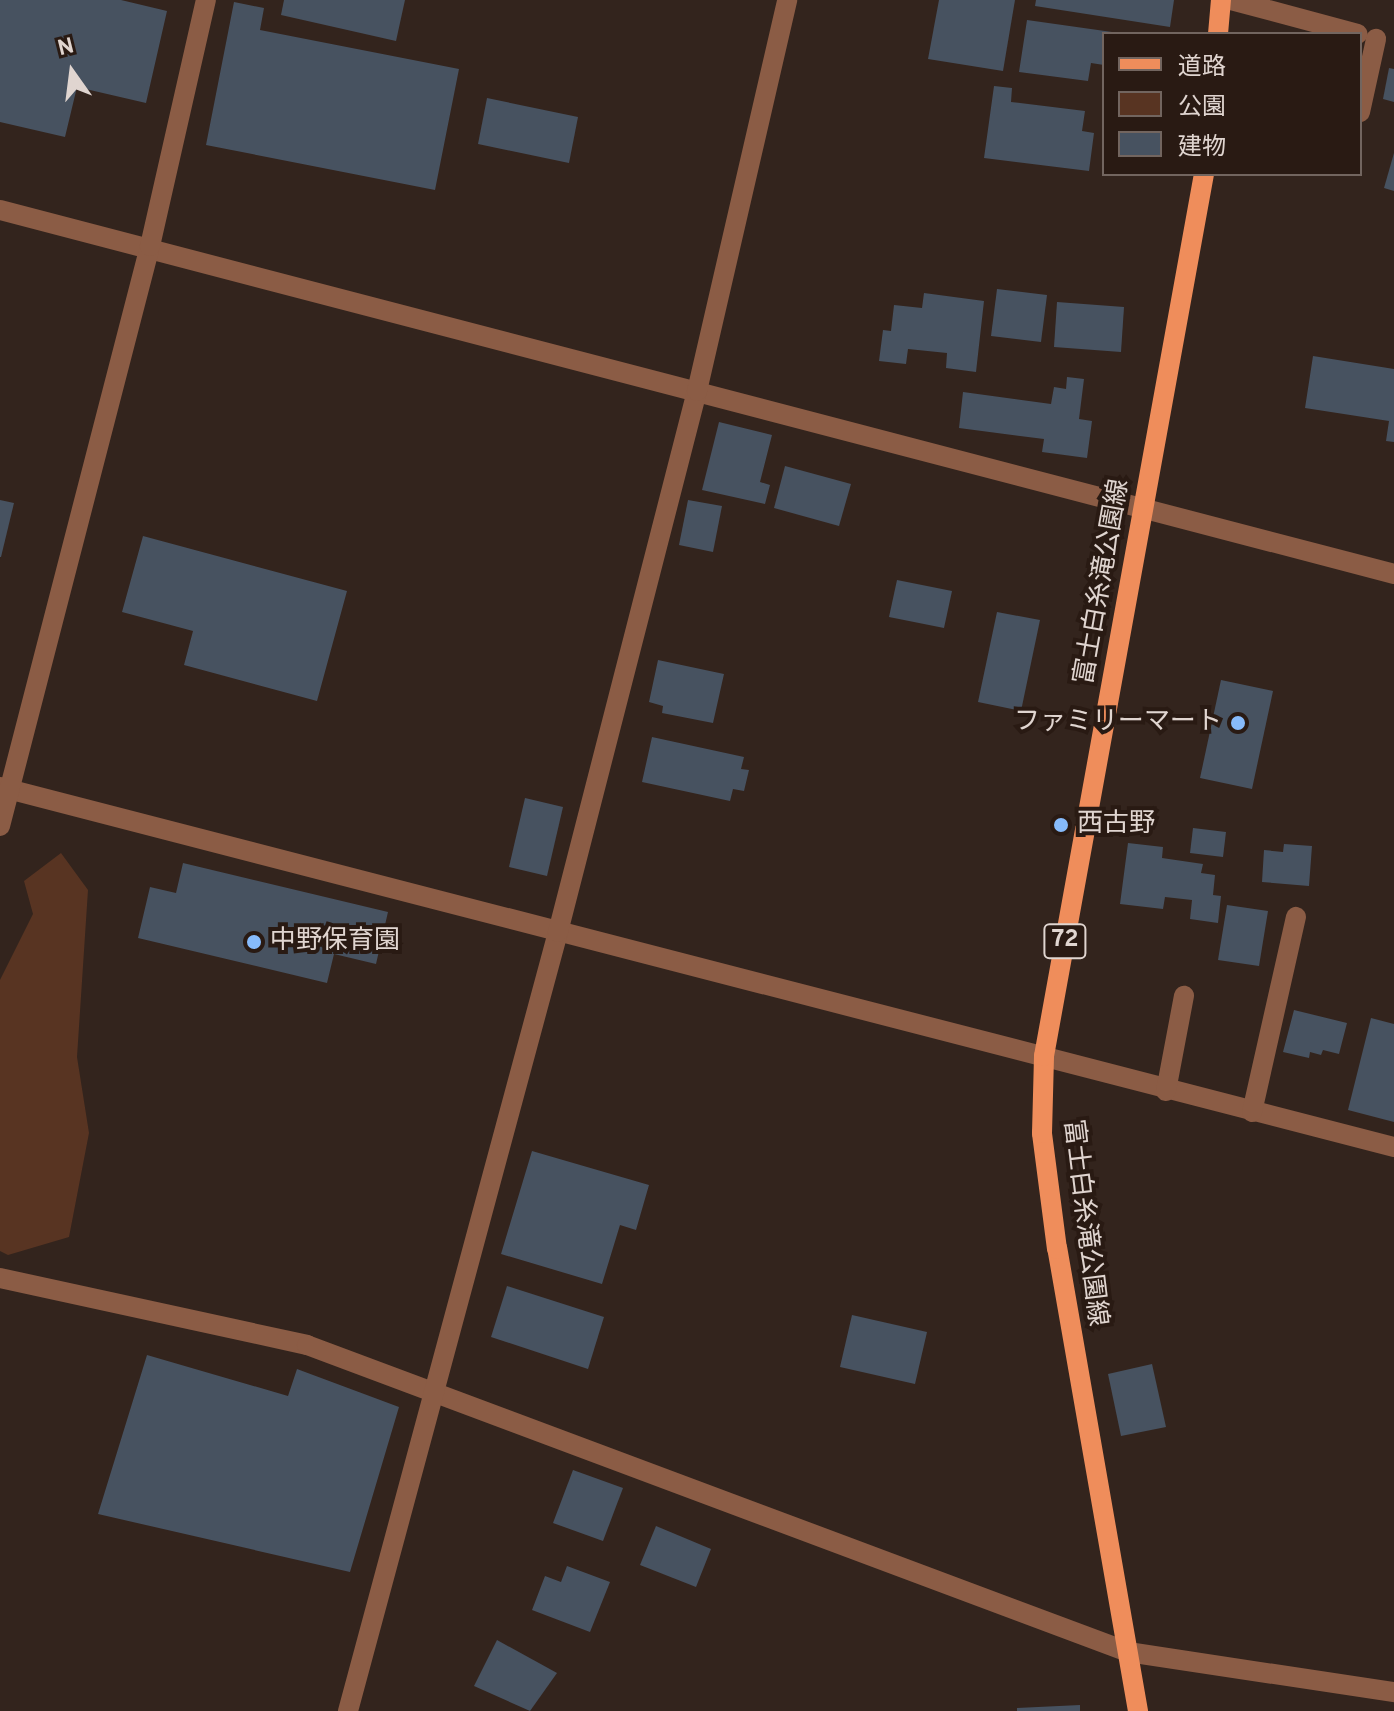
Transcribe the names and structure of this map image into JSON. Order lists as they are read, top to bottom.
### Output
{
  "streets": {
    "main road": ["富士白糸滝公園線", "72"]
  },
  "places": ["ファミリーマート", "西古野", "中野保育園"],
  "legend": ["道路", "公園", "建物"],
  "north": "top"
}
